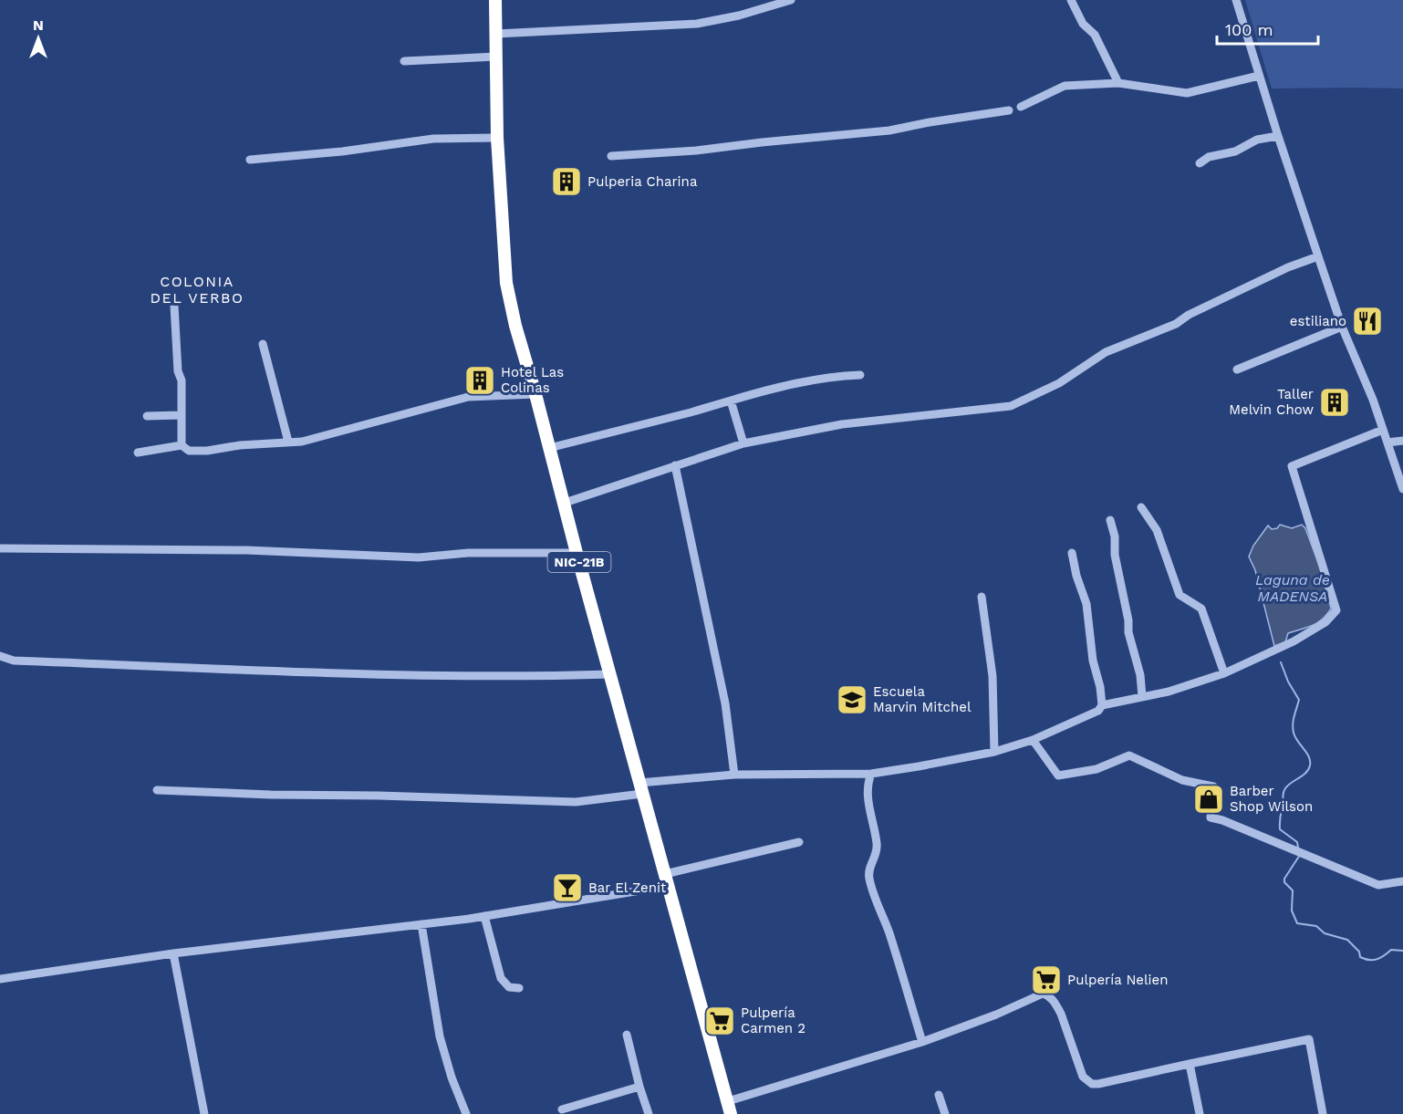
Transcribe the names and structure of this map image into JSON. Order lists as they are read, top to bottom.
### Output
{
  "streets": {
    "highway": ["NIC-21B"]
  },
  "districts": ["COLONIA DEL VERBO"],
  "water": ["Laguna de MADENSA"],
  "places": {
    "building": ["Pulperia Charina", "Hotel Las Colinas", "Taller Melvin Chow"],
    "restaurant": ["estiliano"],
    "school or university": ["Escuela Marvin Mitchel"],
    "shop": ["Barber Shop Wilson"],
    "bar": ["Bar El Zenit"],
    "supermarket": ["Pulpería Nelien", "Pulpería Carmen 2"]
  },
  "scale_bar": "100 m",
  "north": "top"
}
